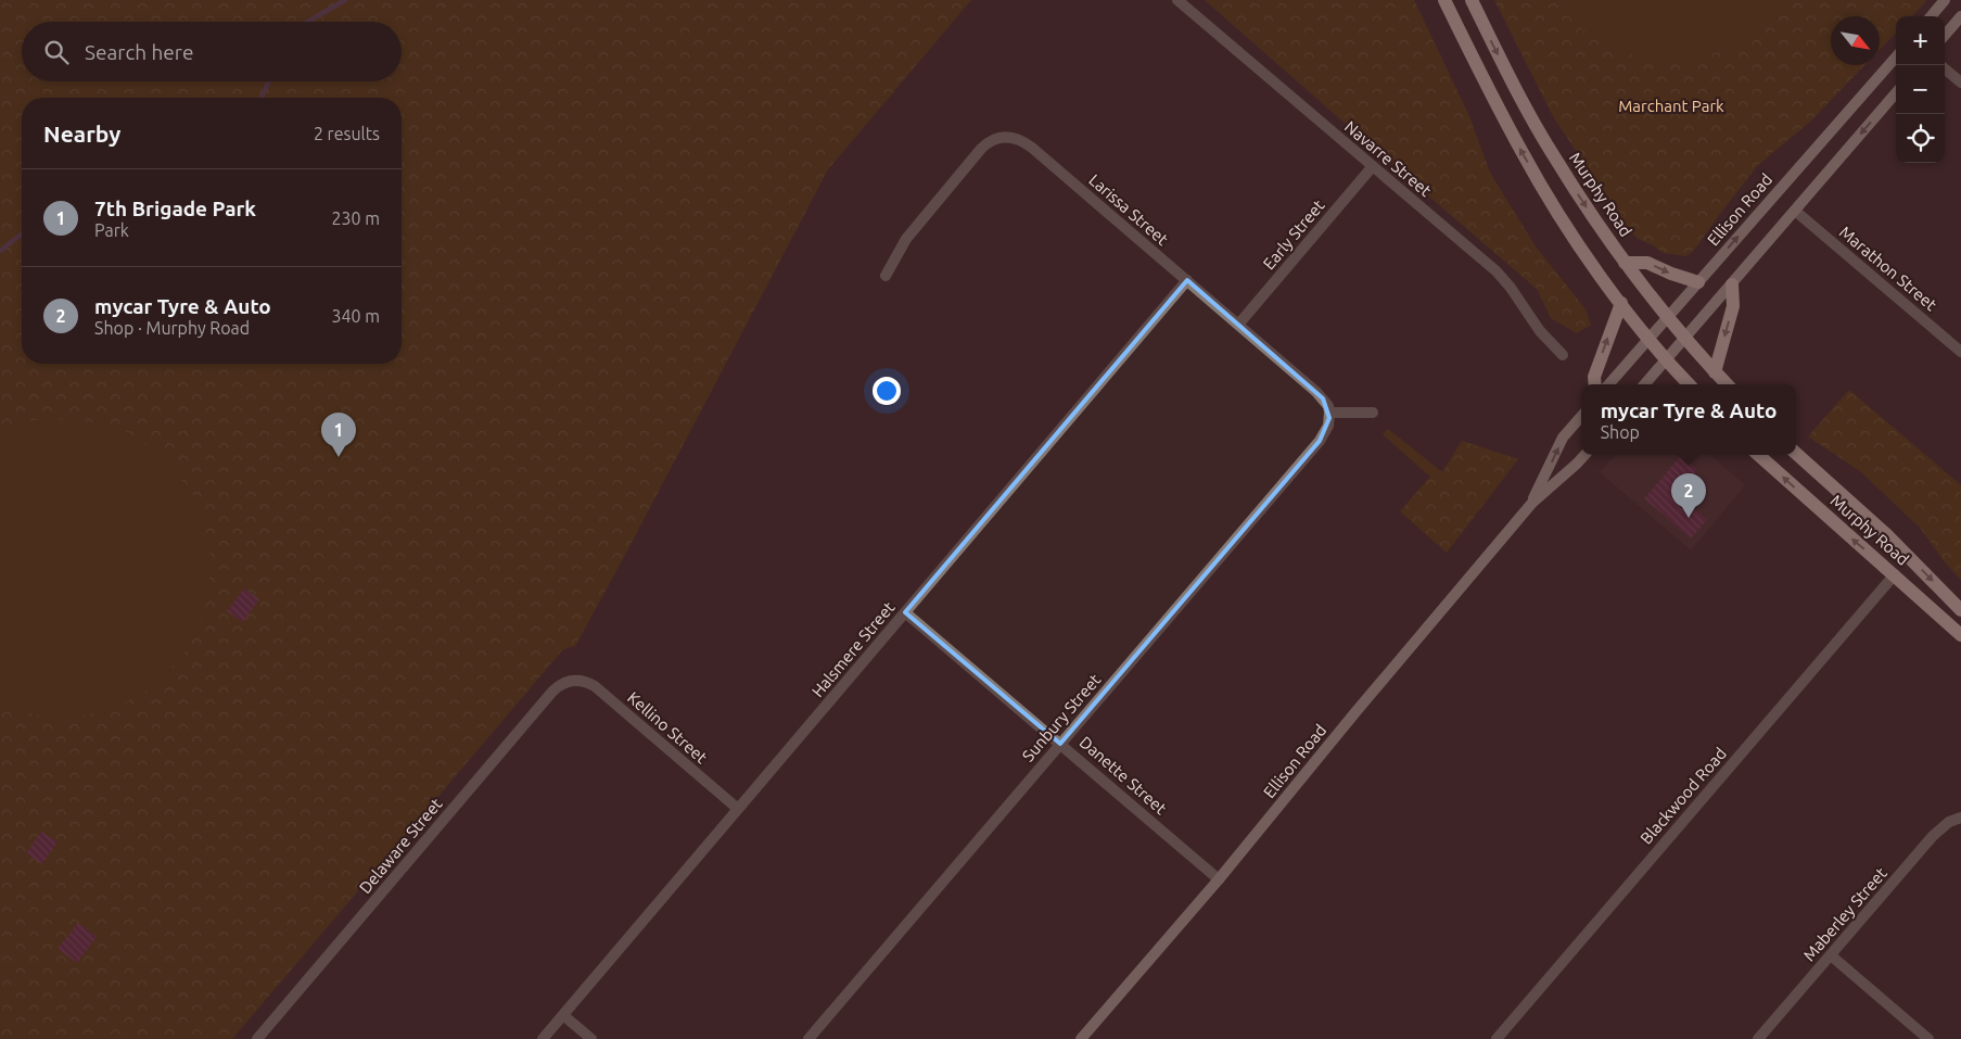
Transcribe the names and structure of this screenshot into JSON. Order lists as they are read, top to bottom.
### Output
{
  "streets": {
    "main road": ["Murphy Road"],
    "street": [
      "Navarre Street",
      "Larissa Street",
      "Ellison Road",
      "Early Street",
      "Marathon Street",
      "Halsmere Street",
      "Sunbury Street",
      "Kellino Street",
      "Danette Street",
      "Blackwood Road",
      "Delaware Street",
      "Maberley Street"
    ]
  },
  "crossings": [
    ["Navarre Street", "Early Street"],
    ["Murphy Road", "Ellison Road"],
    ["Murphy Road", "Blackwood Road"],
    ["Larissa Street", "Early Street"],
    ["Larissa Street", "Halsmere Street"],
    ["Larissa Street", "Sunbury Street"],
    ["Ellison Road", "Danette Street"],
    ["Halsmere Street", "Kellino Street"],
    ["Halsmere Street", "Danette Street"],
    ["Sunbury Street", "Danette Street"],
    ["Kellino Street", "Delaware Street"]
  ],
  "parks": ["Marchant Park"],
  "north": "bottom right",
  "page": {
    "map_buttons": ["+", "−"],
    "search": "Search here",
    "heading": ["Nearby", "2 results"],
    "list": [
      {
        "mark": "1",
        "name": "7th Brigade Park",
        "note": "Park",
        "value": "230 m"
      },
      {
        "mark": "2",
        "name": "mycar Tyre & Auto",
        "note": "Shop · Murphy Road",
        "value": "340 m"
      }
    ],
    "popup": ["mycar Tyre & Auto", "Shop"],
    "pins": ["1", "2"]
  }
}
